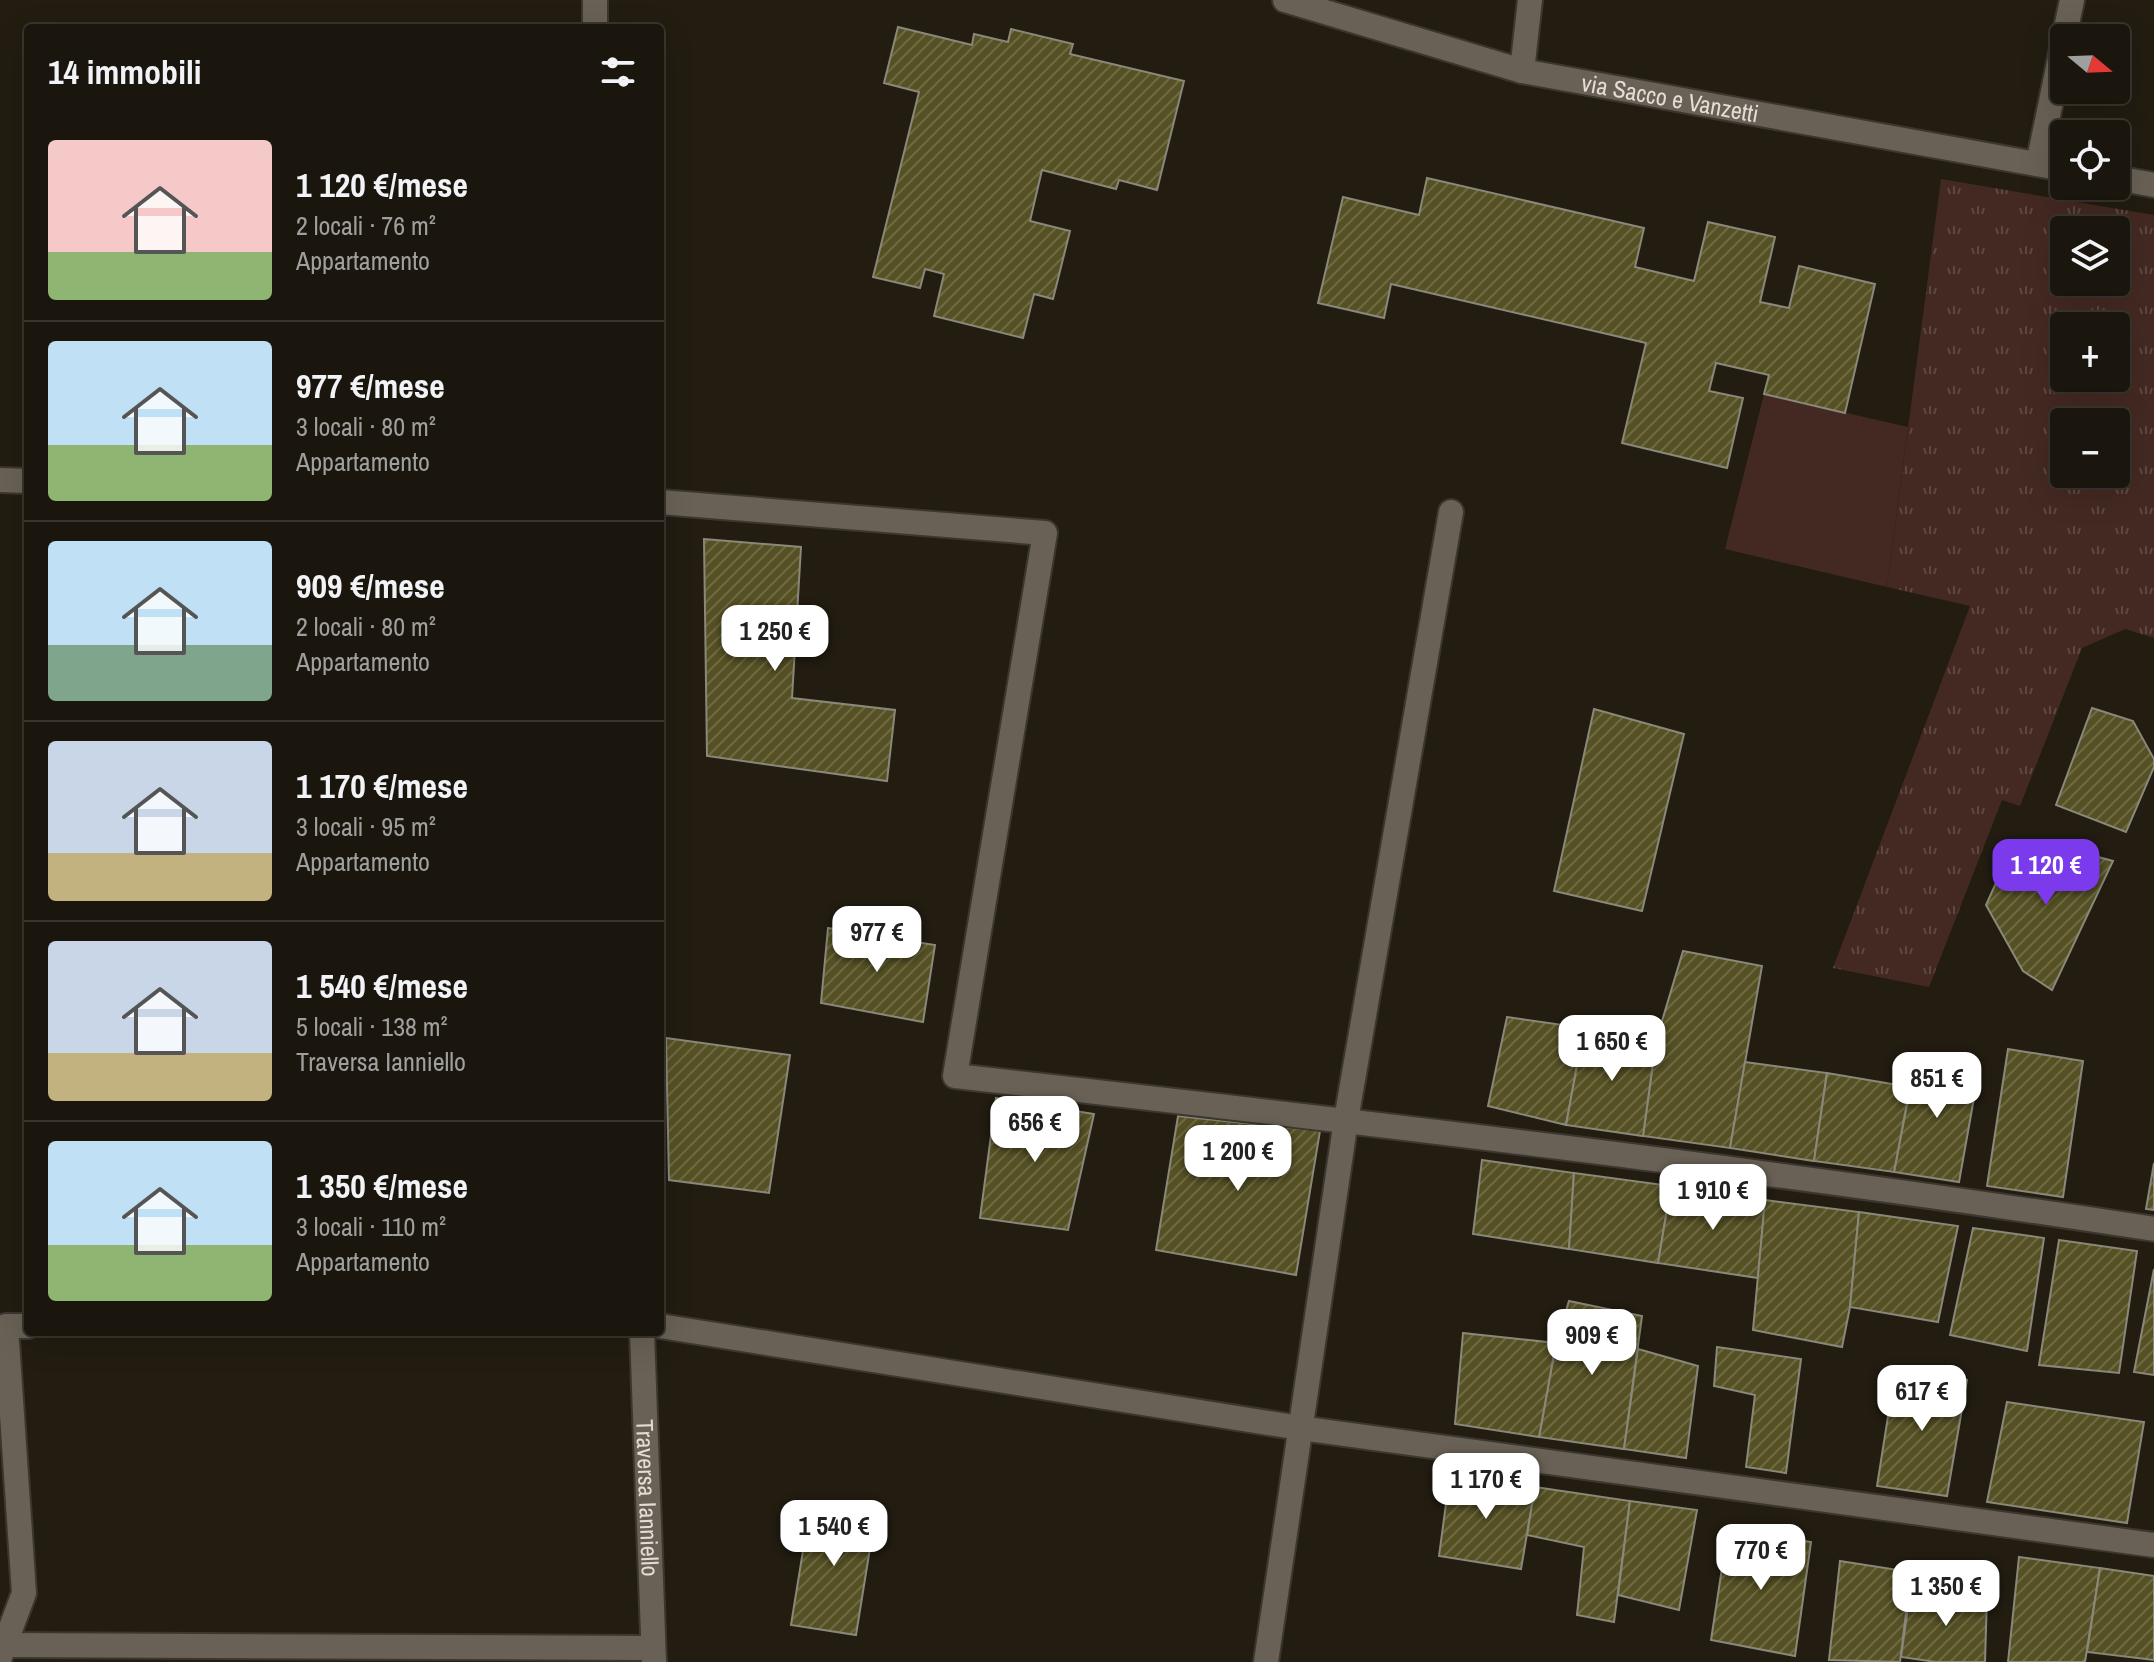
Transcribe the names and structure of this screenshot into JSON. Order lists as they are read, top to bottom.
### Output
{
  "streets": {
    "street": ["via Sacco e Vanzetti", "Traversa Ianniello"]
  },
  "north": "right",
  "page": {
    "map_buttons": ["+", "−"],
    "heading": "14 immobili",
    "list": [
      {
        "name": "1 120 €/mese",
        "note": "2 locali · 76 m² · Appartamento"
      },
      {
        "name": "977 €/mese",
        "note": "3 locali · 80 m² · Appartamento"
      },
      {
        "name": "909 €/mese",
        "note": "2 locali · 80 m² · Appartamento"
      },
      {
        "name": "1 170 €/mese",
        "note": "3 locali · 95 m² · Appartamento"
      },
      {
        "name": "1 540 €/mese",
        "note": "5 locali · 138 m² · Traversa Ianniello"
      },
      {
        "name": "1 350 €/mese",
        "note": "3 locali · 110 m² · Appartamento"
      }
    ],
    "price": [
      "1 250 €",
      "1 120 €",
      "977 €",
      "1 650 €",
      "851 €",
      "656 €",
      "1 200 €",
      "1 910 €",
      "909 €",
      "617 €",
      "1 170 €",
      "1 540 €",
      "770 €",
      "1 350 €"
    ]
  }
}
